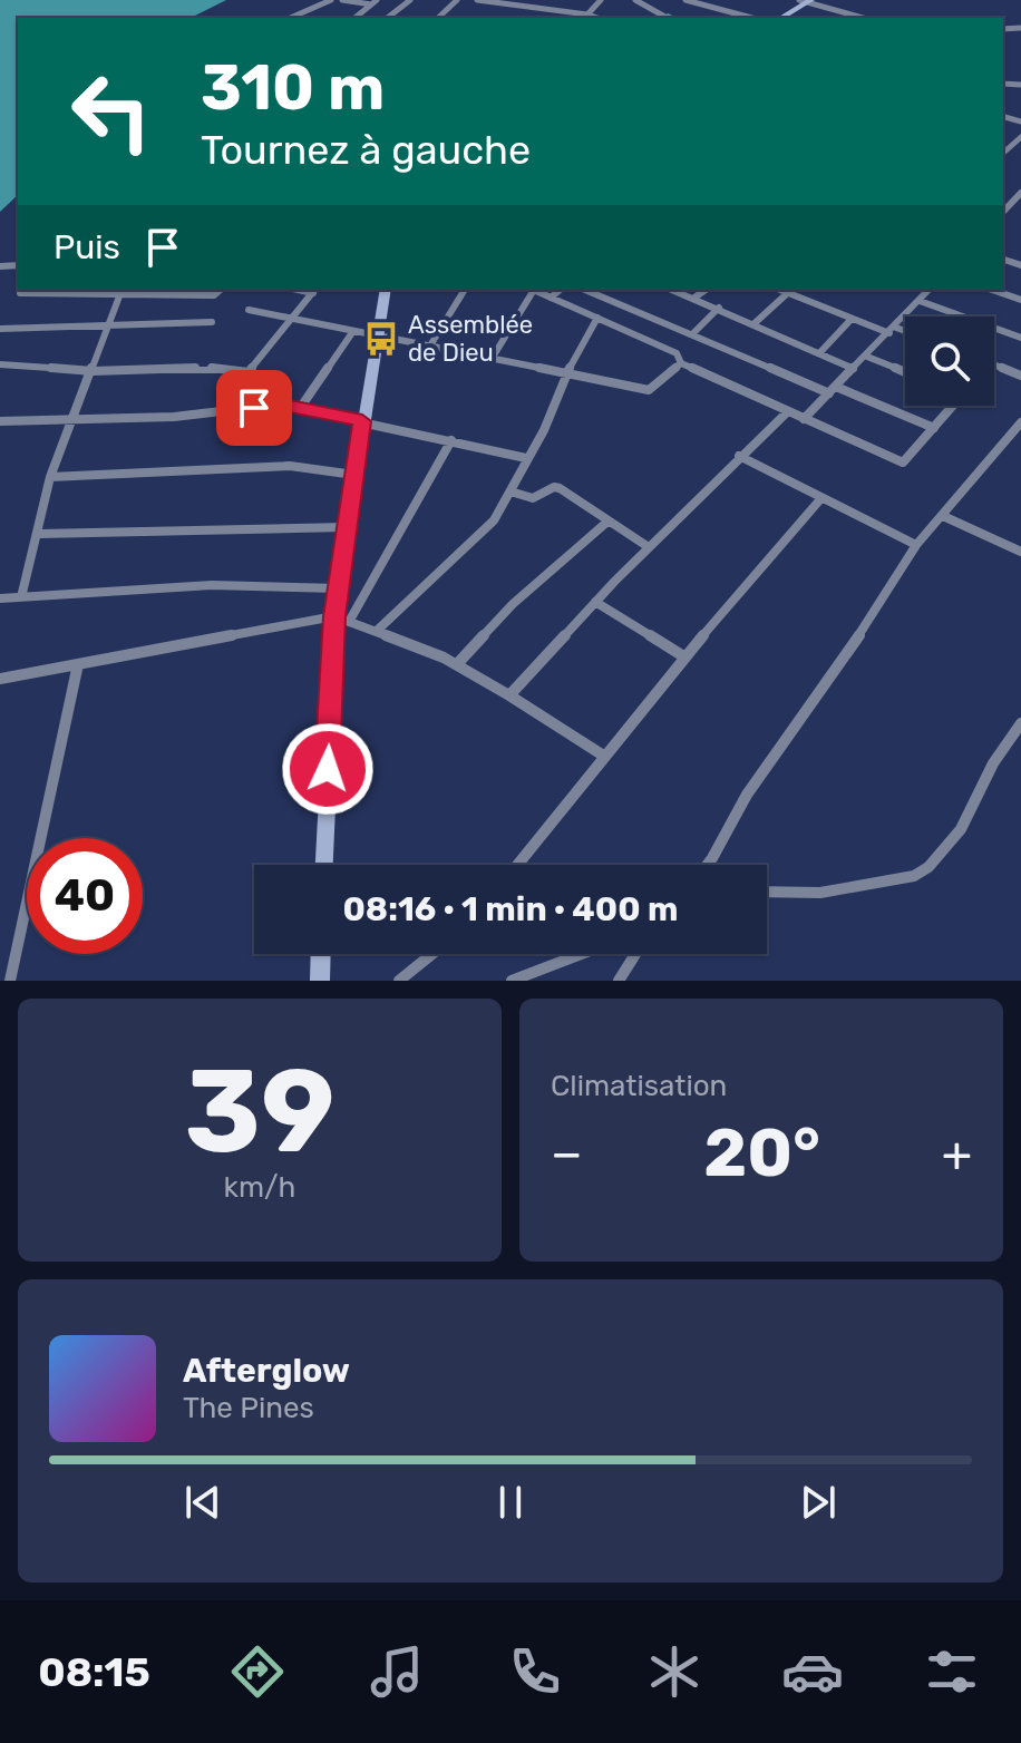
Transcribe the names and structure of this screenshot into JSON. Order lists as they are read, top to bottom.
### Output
{
  "places": {
    "bus stop": ["Assemblée de Dieu"]
  },
  "page": {
    "turn": ["310 m", "Tournez à gauche"],
    "then": "Puis",
    "limit": "40",
    "trip": "08:16 · 1 min · 400 m",
    "tile": [
      ["39", "km/h"],
      "Climatisation"
    ],
    "heat": ["−", "20°", "+"],
    "song": ["Afterglow", "The Pines"],
    "tabs": "08:15"
  }
}
